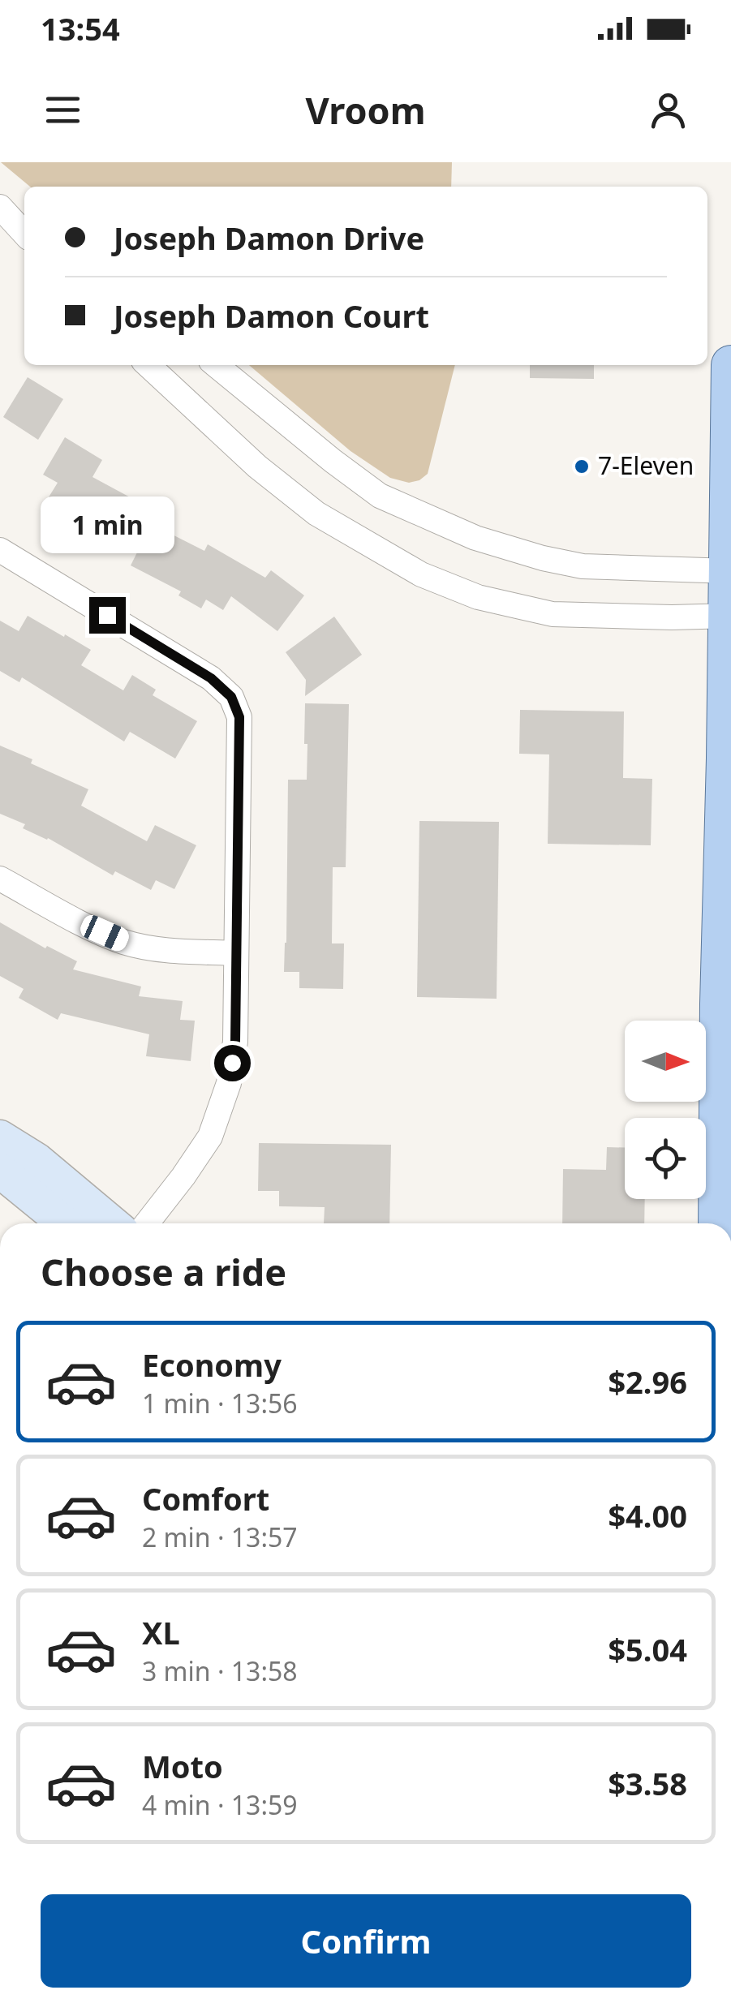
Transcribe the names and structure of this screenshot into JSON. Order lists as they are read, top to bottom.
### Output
{
  "places": ["7-Eleven"],
  "north": "right",
  "page": {
    "status": "13:54",
    "header": "Vroom",
    "banner": ["Joseph Damon Drive", "Joseph Damon Court"],
    "bubble": "1 min",
    "heading": "Choose a ride",
    "list": [
      {
        "name": "Economy",
        "note": "1 min · 13:56",
        "value": "$2.96"
      },
      {
        "name": "Comfort",
        "note": "2 min · 13:57",
        "value": "$4.00"
      },
      {
        "name": "XL",
        "note": "3 min · 13:58",
        "value": "$5.04"
      },
      {
        "name": "Moto",
        "note": "4 min · 13:59",
        "value": "$3.58"
      }
    ],
    "buttons": "Confirm"
  }
}
